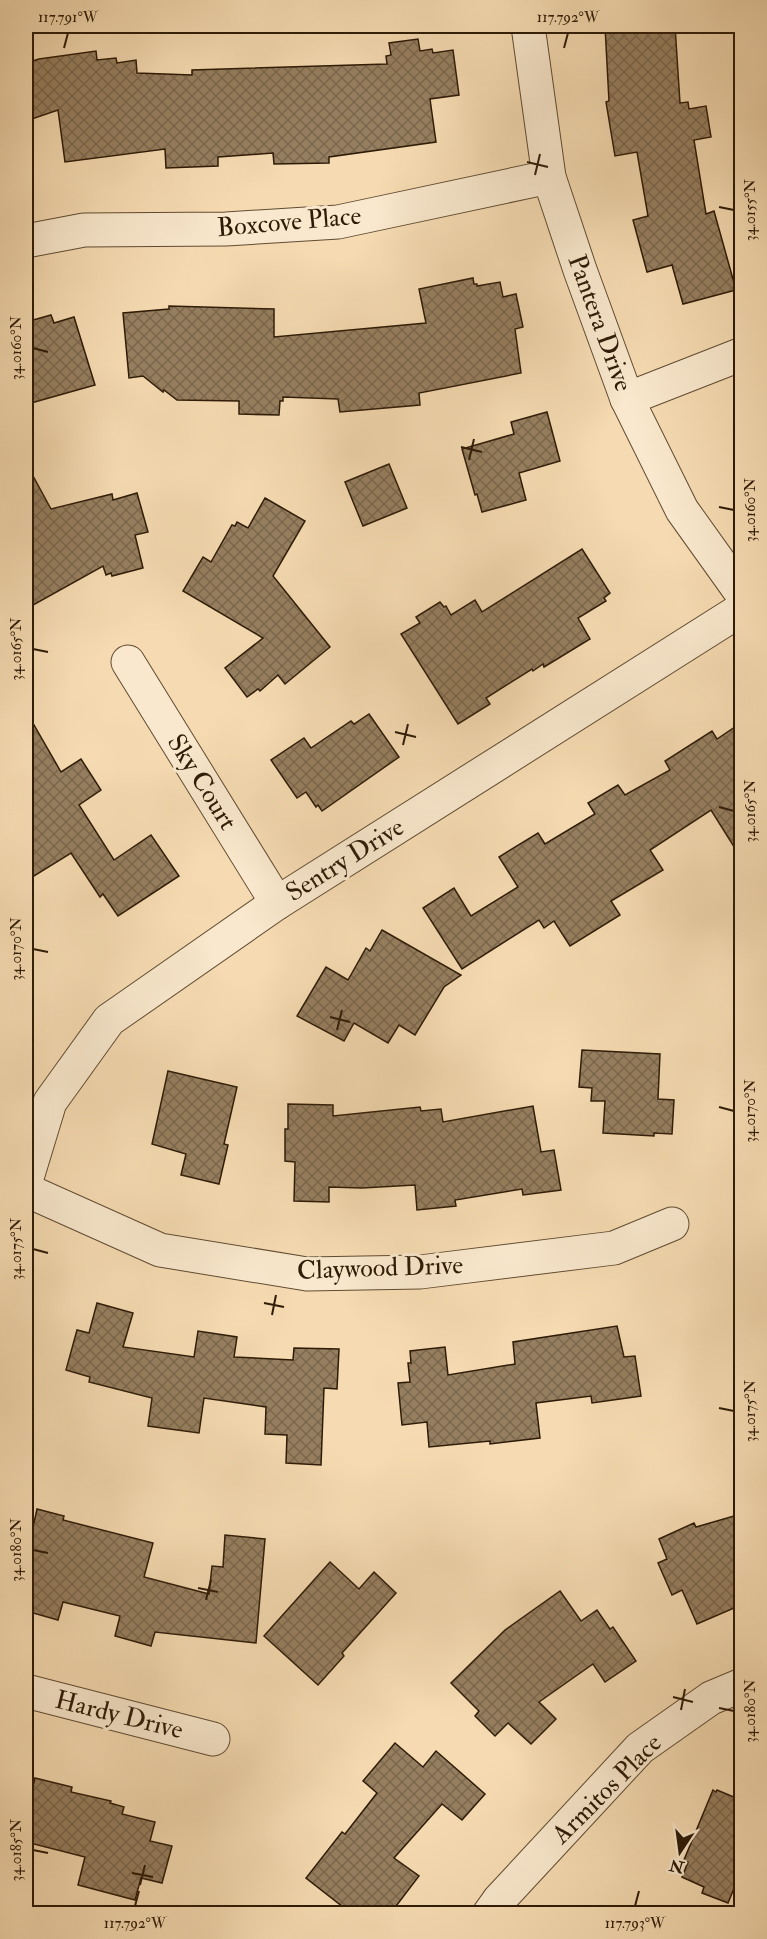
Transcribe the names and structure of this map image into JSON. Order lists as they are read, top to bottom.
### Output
{
  "streets": {
    "street": [
      "Boxcove Place",
      "Pantera Drive",
      "Sky Court",
      "Sentry Drive",
      "Claywood Drive",
      "Hardy Drive",
      "Armitos Place"
    ]
  },
  "crossings": [
    ["Boxcove Place", "Pantera Drive"],
    ["Sky Court", "Sentry Drive"]
  ],
  "north": "bottom",
  "coordinates": [
    "117.791°W",
    "117.792°W",
    "34.0155°N",
    "34.0160°N",
    "34.0165°N",
    "34.0170°N",
    "34.0175°N",
    "34.0180°N",
    "34.0185°N",
    "117.793°W"
  ]
}
